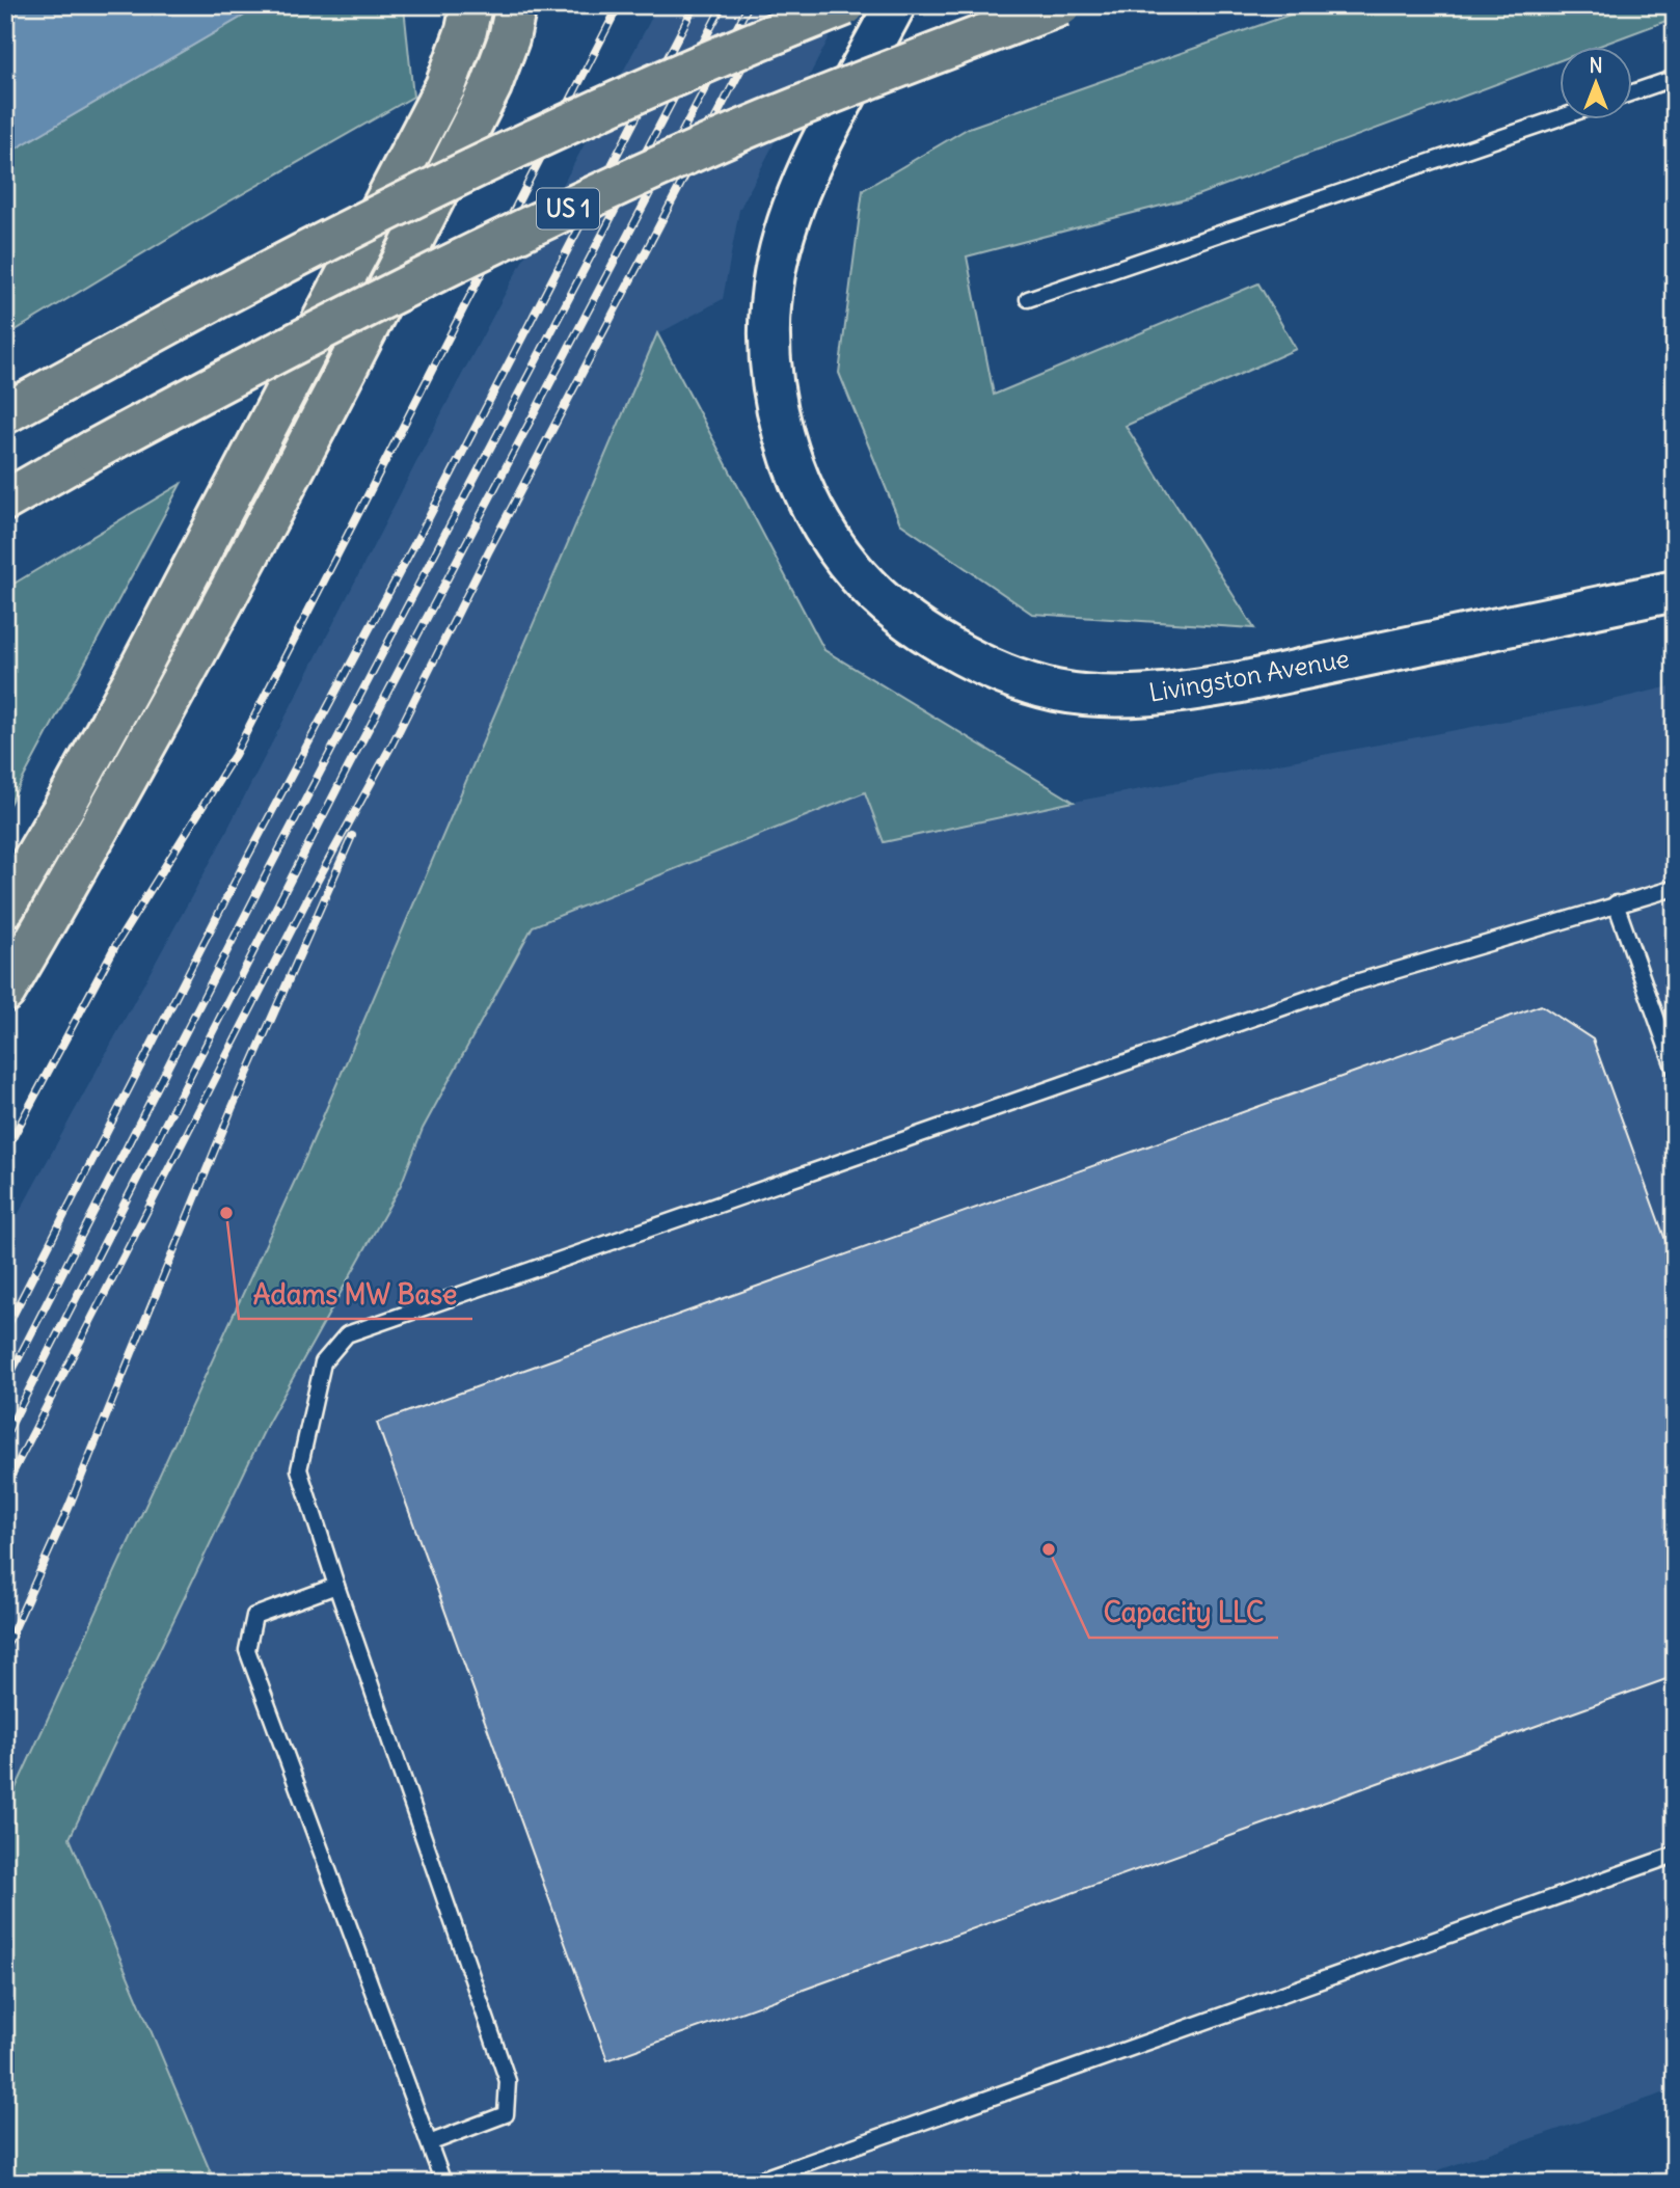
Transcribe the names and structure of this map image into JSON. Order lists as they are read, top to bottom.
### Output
{
  "streets": {
    "highway": ["US 1"],
    "main road": ["Livingston Avenue"]
  },
  "places": ["Adams MW Base", "Capacity LLC"],
  "north": "top"
}
